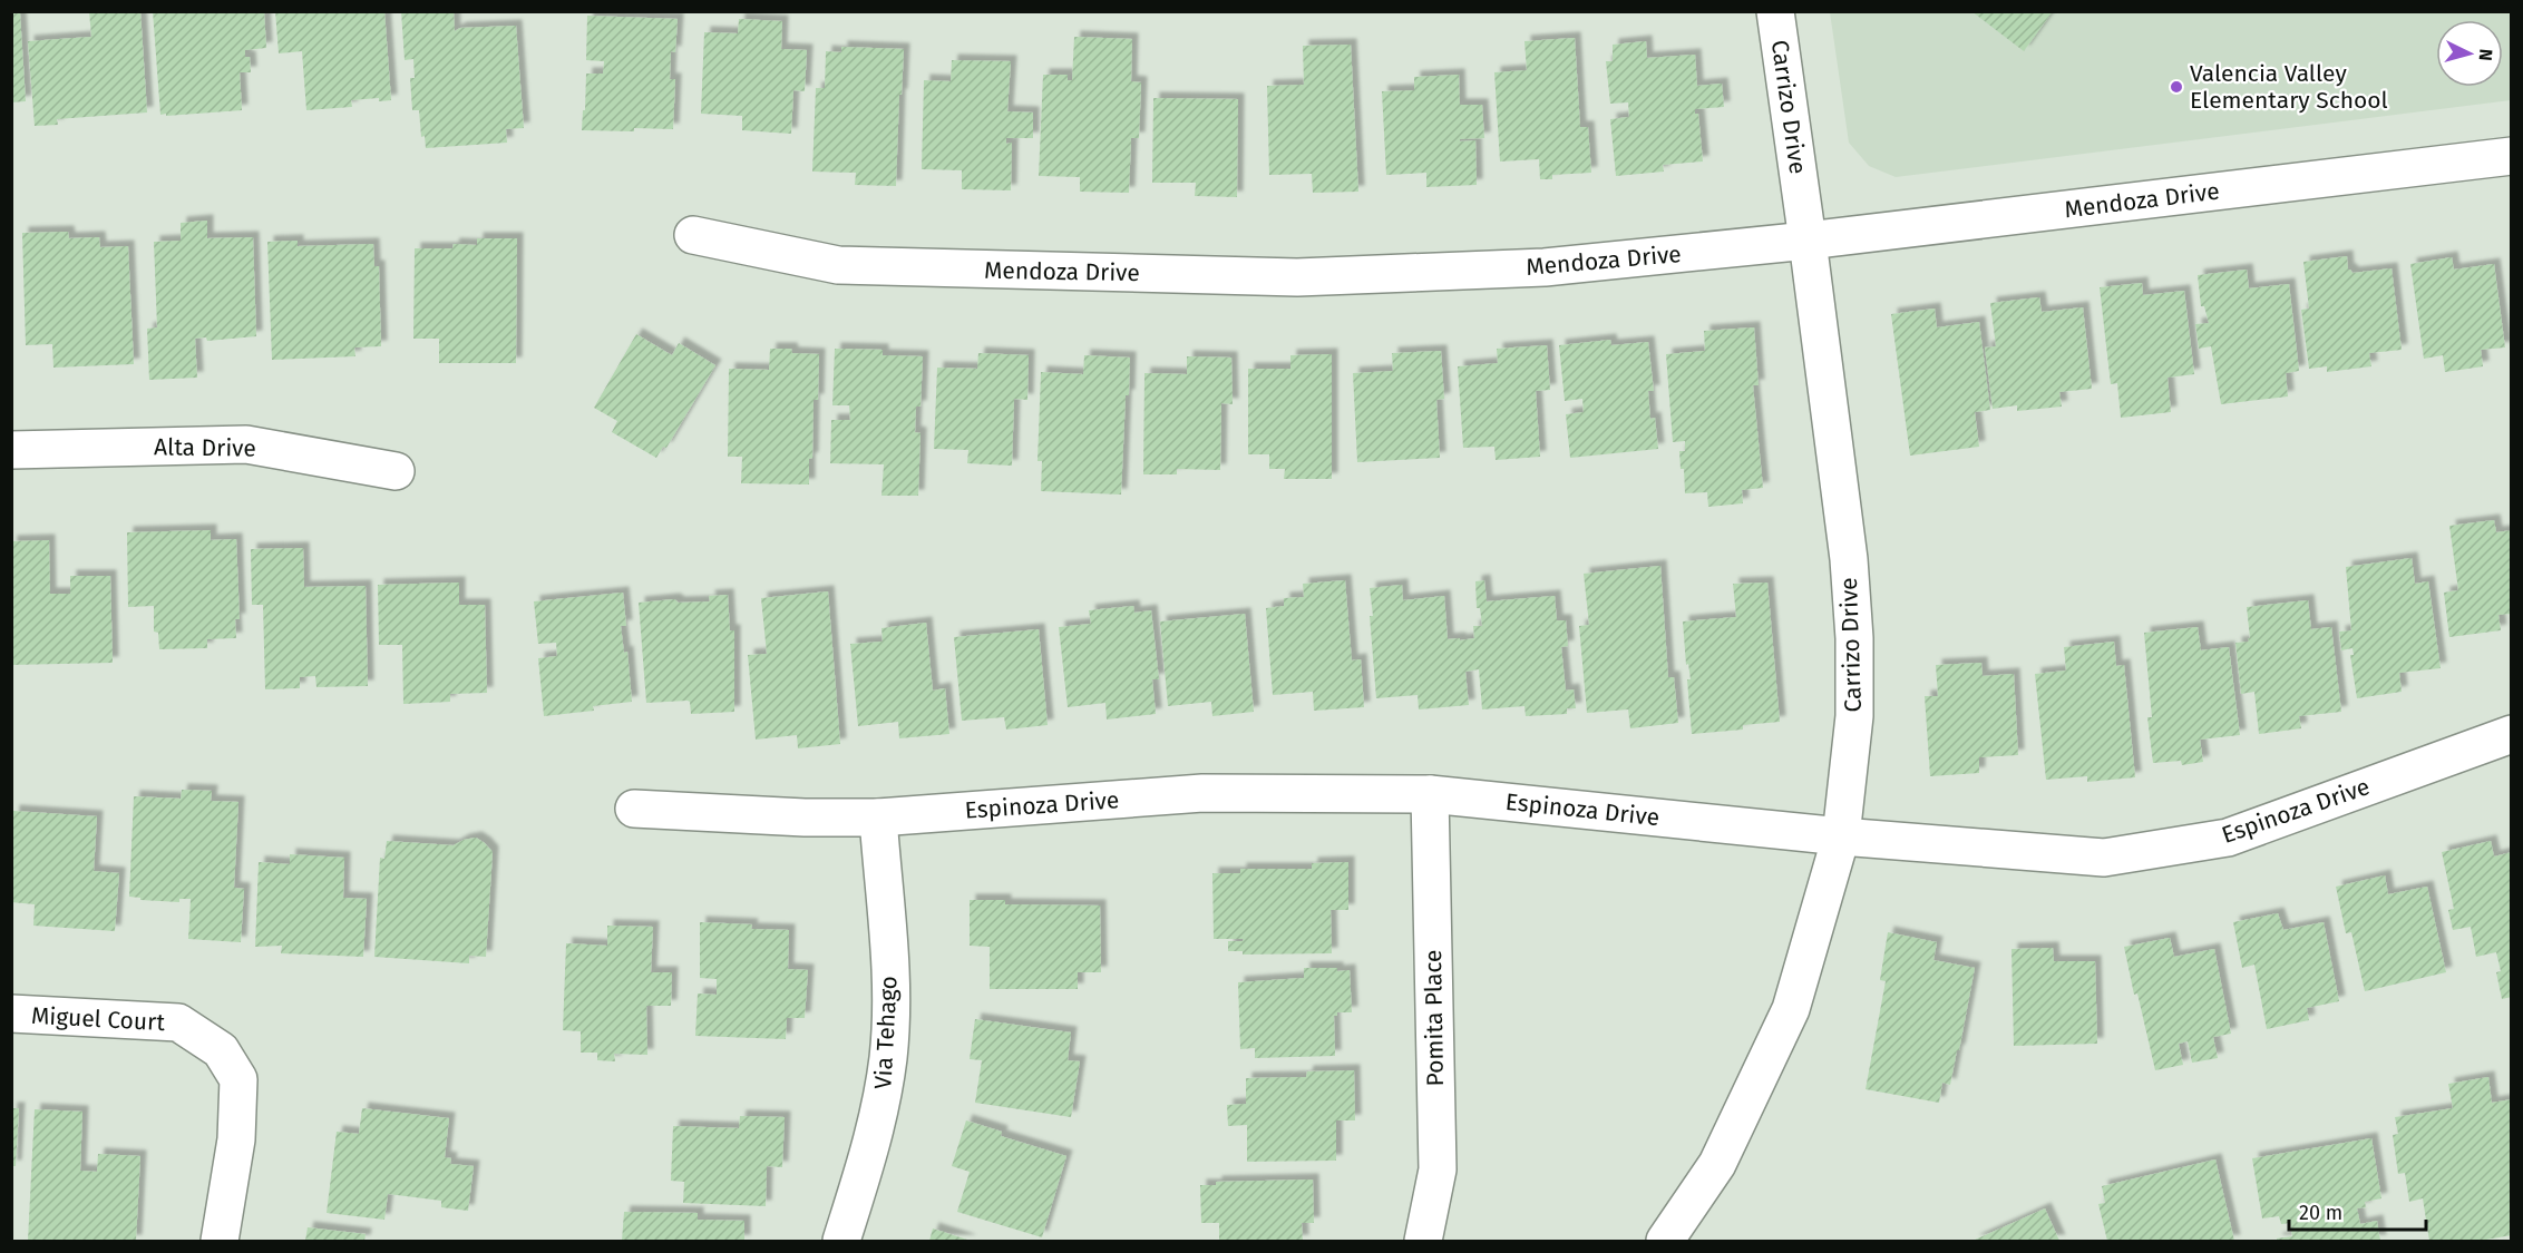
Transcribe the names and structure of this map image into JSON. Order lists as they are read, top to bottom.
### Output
{
  "streets": {
    "street": [
      "Carrizo Drive",
      "Mendoza Drive",
      "Alta Drive",
      "Espinoza Drive",
      "Pomita Place",
      "Miguel Court",
      "Via Tehago"
    ]
  },
  "crossings": [
    ["Carrizo Drive", "Mendoza Drive"],
    ["Carrizo Drive", "Espinoza Drive"],
    ["Espinoza Drive", "Pomita Place"],
    ["Espinoza Drive", "Via Tehago"]
  ],
  "places": ["Valencia Valley Elementary School"],
  "scale_bar": "20 m",
  "north": "right"
}
